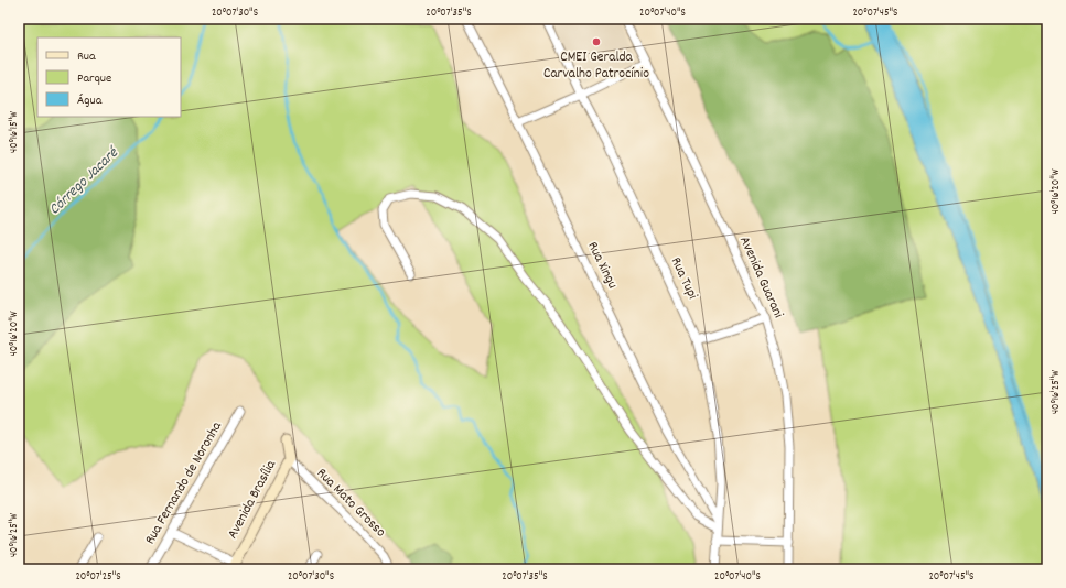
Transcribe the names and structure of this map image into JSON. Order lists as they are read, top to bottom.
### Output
{
  "streets": {
    "street": [
      "Rua Xingu",
      "Avenida Guarani",
      "Rua Tupi",
      "Rua Fernando de Noronha",
      "Avenida Brasília",
      "Rua Mato Grosso"
    ]
  },
  "crossings": [
    ["Rua Xingu", "Rua Tupi"],
    ["Avenida Brasília", "Rua Mato Grosso"]
  ],
  "water": ["Córrego Jacaré"],
  "places": ["CMEI Geralda Carvalho Patrocínio"],
  "legend": ["Rua", "Parque", "Água"],
  "coordinates": [
    "20°07'30\"S",
    "20°07'35\"S",
    "20°07'40\"S",
    "20°07'45\"S",
    "40°16'15\"W",
    "40°16'20\"W",
    "40°16'25\"W",
    "20°07'25\"S"
  ]
}
